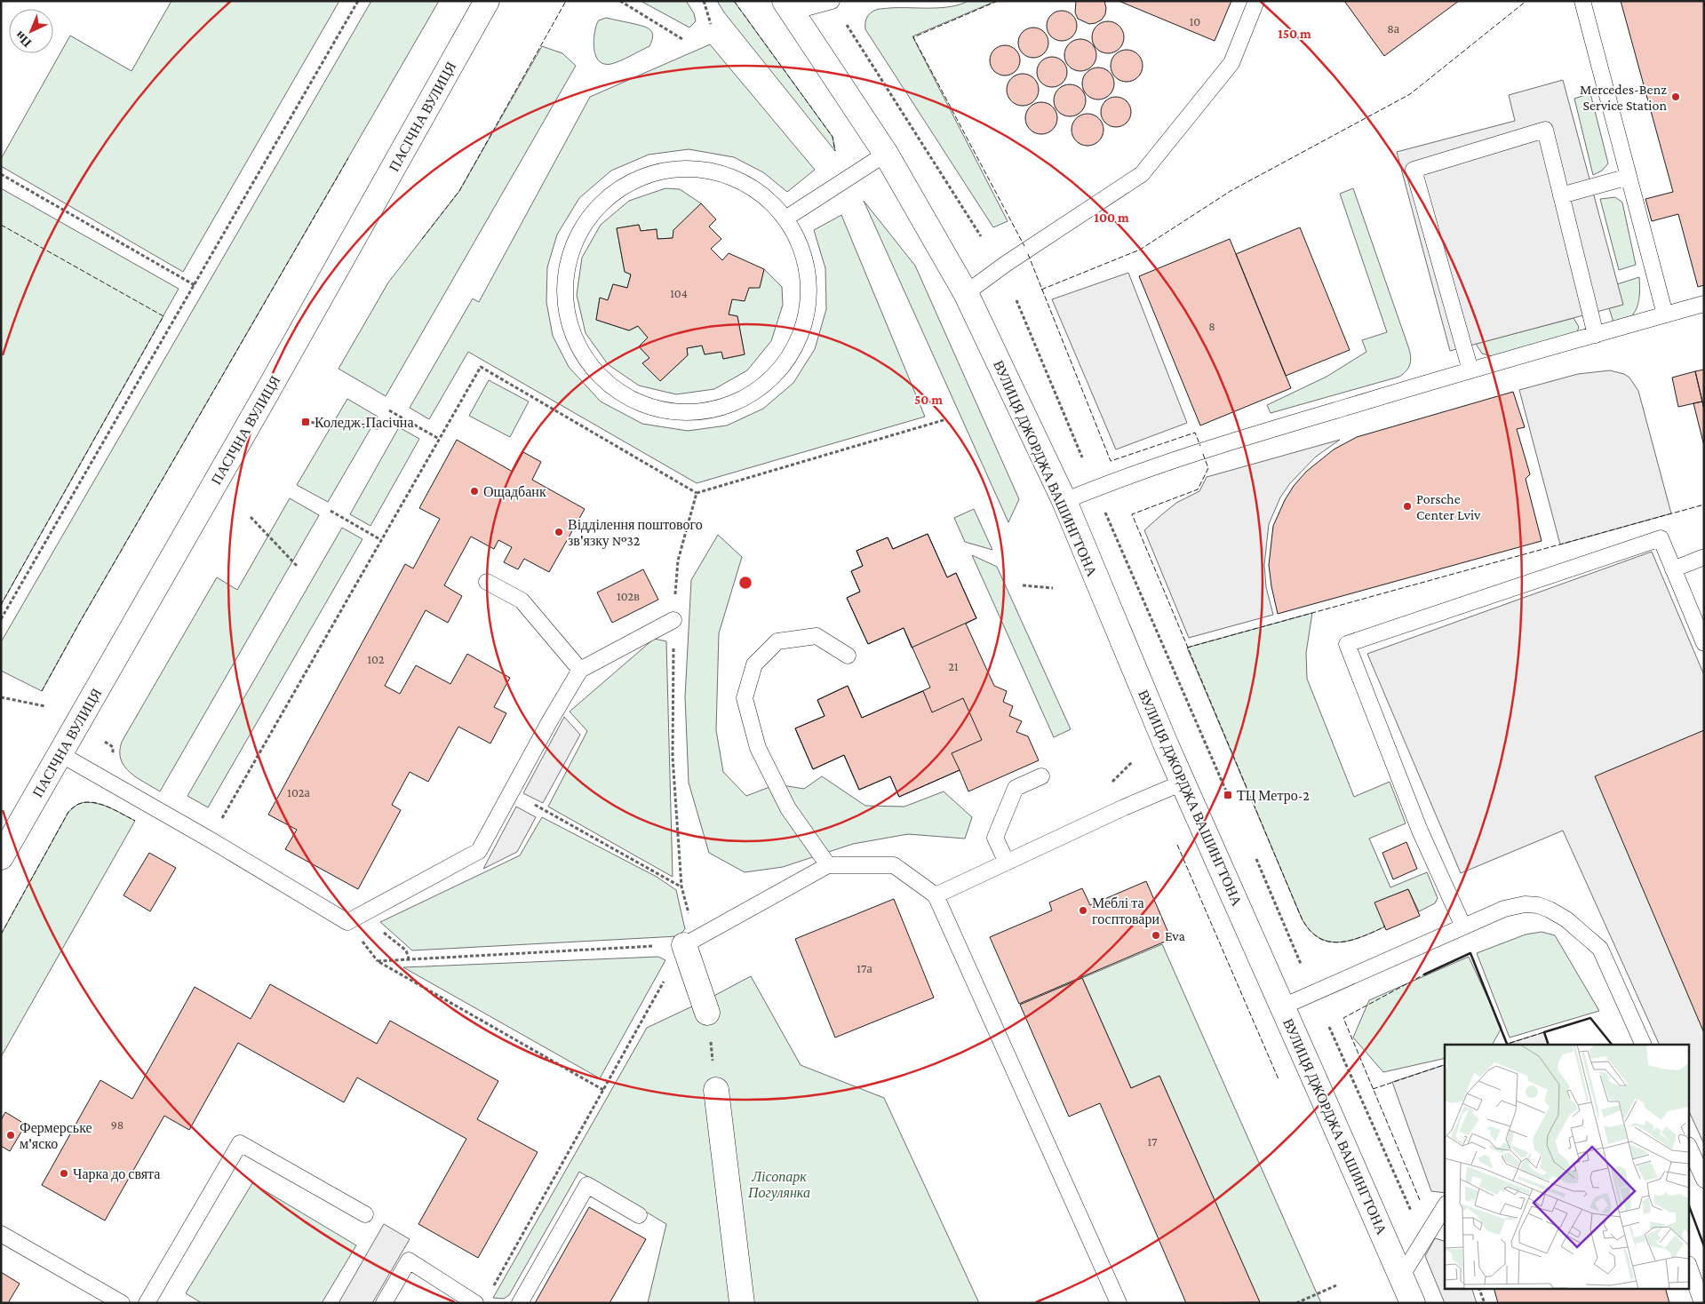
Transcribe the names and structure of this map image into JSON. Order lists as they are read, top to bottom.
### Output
{
  "streets": {
    "main road": ["ПАСІЧНА ВУЛИЦЯ", "ВУЛИЦЯ ДЖОРДЖА ВАШИНГТОНА"]
  },
  "parks": ["Лісопарк Погулянка"],
  "places": {
    "other": [
      "Mercedes-Benz Service Station",
      "Ощадбанк",
      "Porsche Center Lviv",
      "Відділення поштового зв'язку №32",
      "Меблі та госптовари",
      "Eva",
      "Фермерське м'яско",
      "Чарка до свята"
    ],
    "transit": ["Коледж-Пасічна", "ТЦ Метро-2"]
  },
  "house_numbers": [
    "10",
    "8а",
    "104",
    "8",
    "102в",
    "102",
    "21",
    "102а",
    "17а",
    "98",
    "17"
  ],
  "north": "bottom left",
  "rings": ["150 m", "100 m", "50 m"]
}
